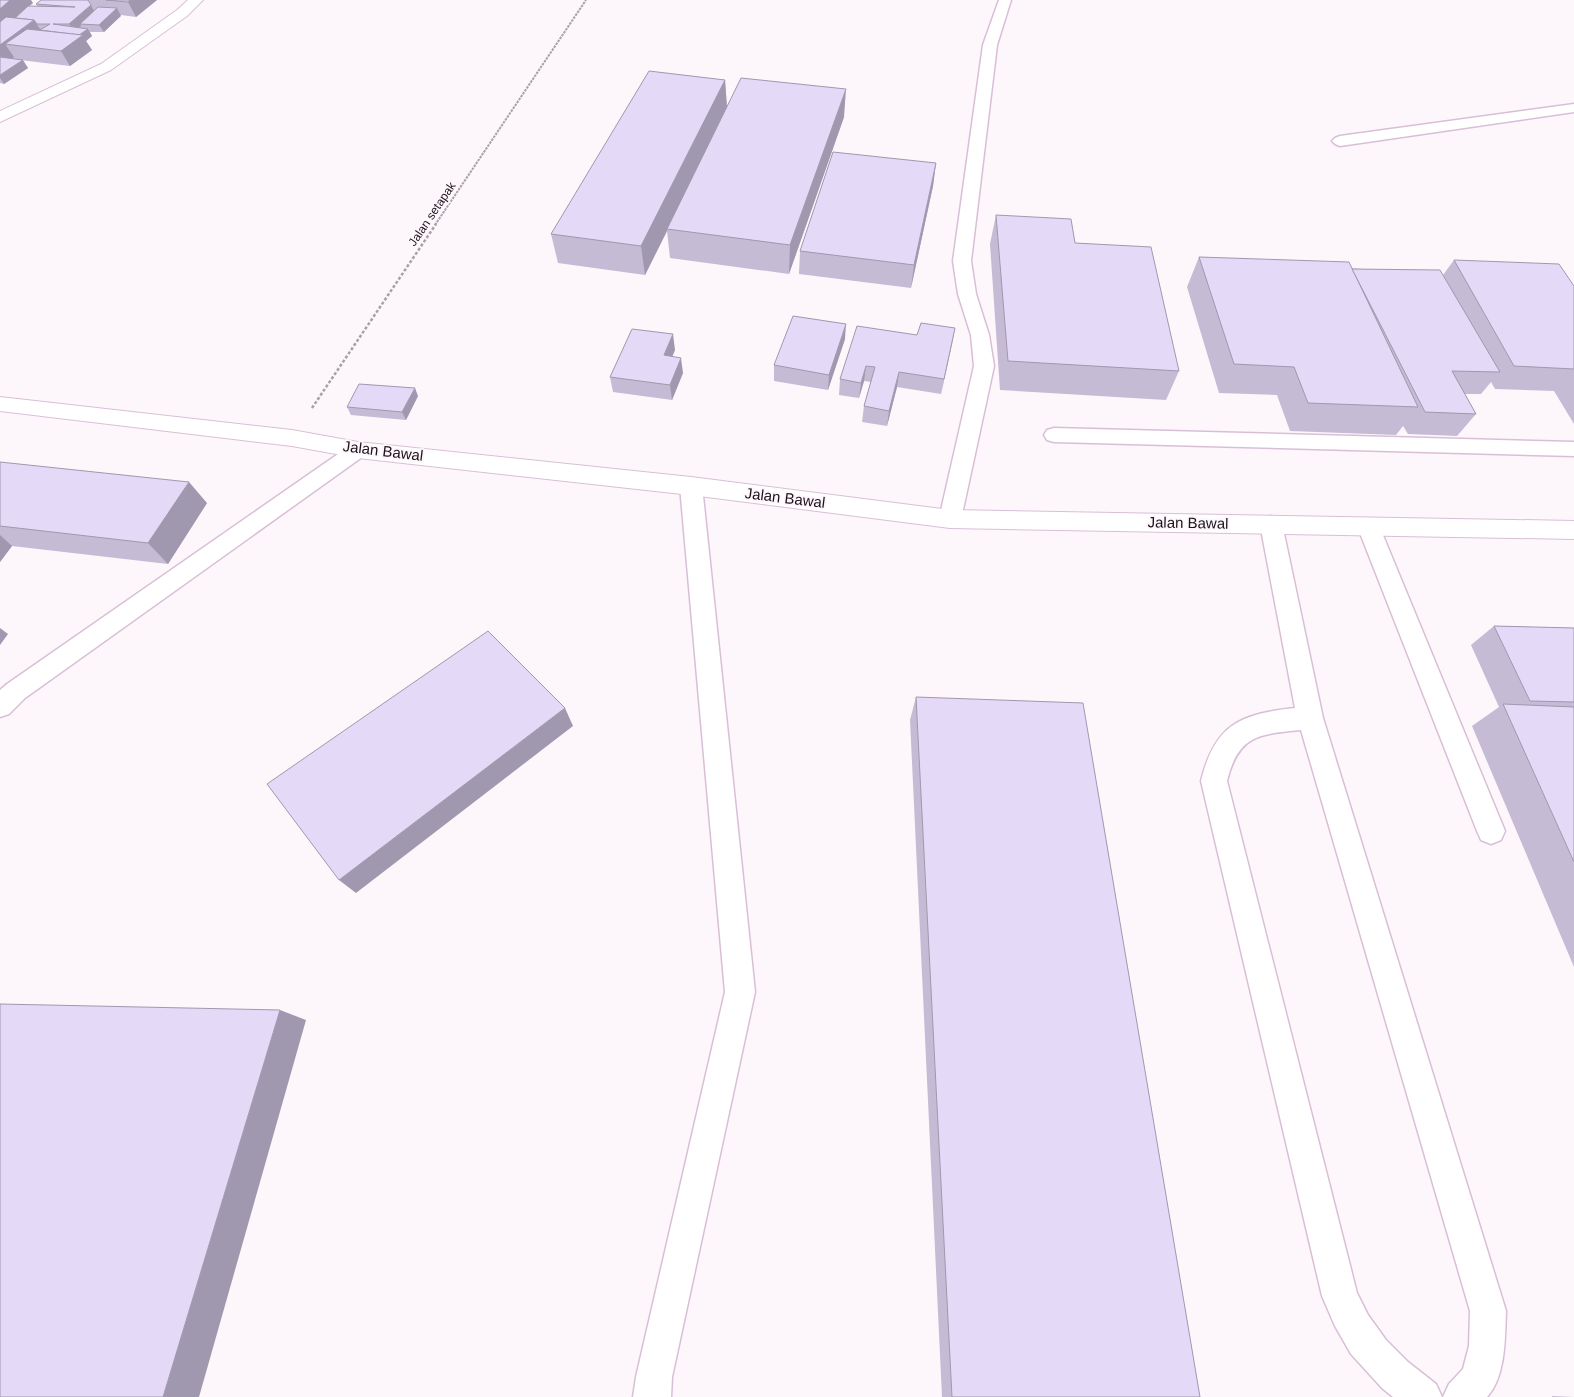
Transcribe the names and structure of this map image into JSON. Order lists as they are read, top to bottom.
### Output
{
  "streets": {
    "street": ["Jalan Bawal"],
    "path": ["Jalan setapak"]
  },
  "crossings": [
    ["Jalan setapak", "Jalan Bawal"]
  ]
}
